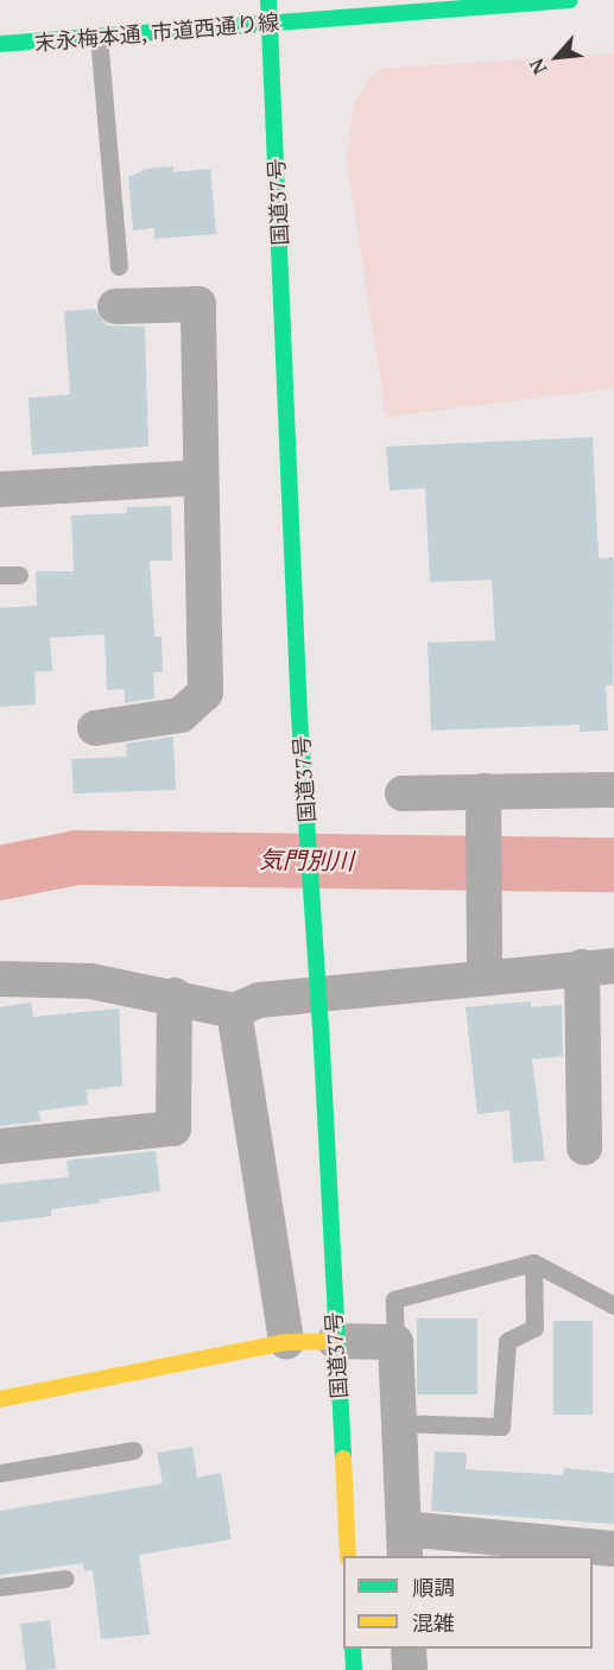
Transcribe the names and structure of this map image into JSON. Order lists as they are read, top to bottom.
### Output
{
  "streets": {
    "main road": ["末永梅本通, 市道西通り線", "国道37号"]
  },
  "crossings": [
    ["末永梅本通, 市道西通り線", "国道37号"]
  ],
  "water": ["気門別川"],
  "legend": ["順調", "混雑"],
  "north": "bottom left"
}
